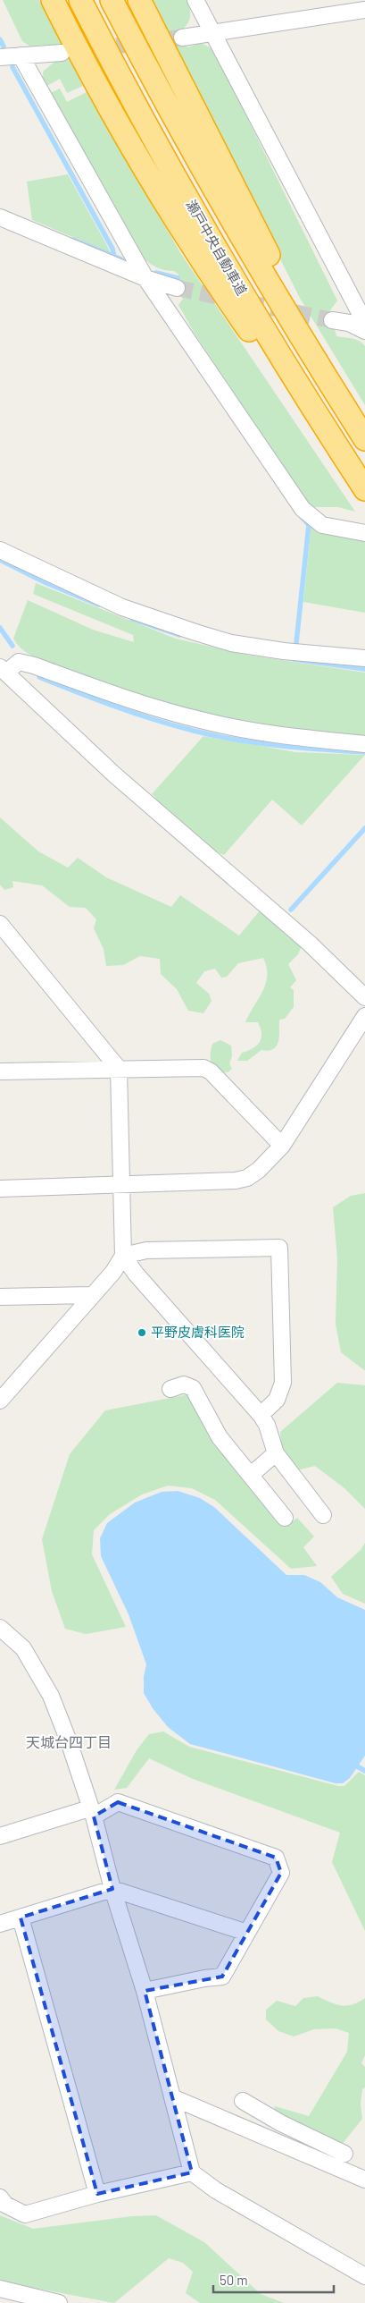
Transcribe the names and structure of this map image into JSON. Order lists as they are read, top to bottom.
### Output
{
  "streets": {
    "highway": ["瀬戸中央自動車道"]
  },
  "districts": ["天城台四丁目"],
  "places": ["平野皮膚科医院"],
  "scale_bar": "50 m"
}
